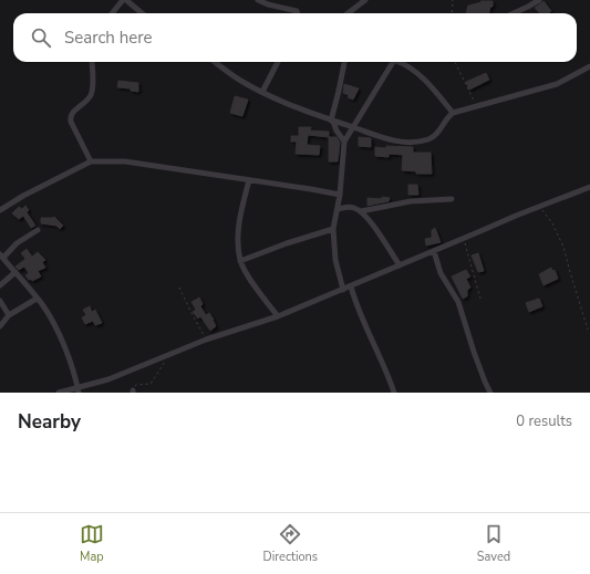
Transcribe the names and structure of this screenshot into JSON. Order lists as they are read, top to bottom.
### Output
{
  "page": {
    "search": "Search here",
    "heading": ["Nearby", "0 results"],
    "nav": ["Map", "Directions", "Saved"]
  }
}
